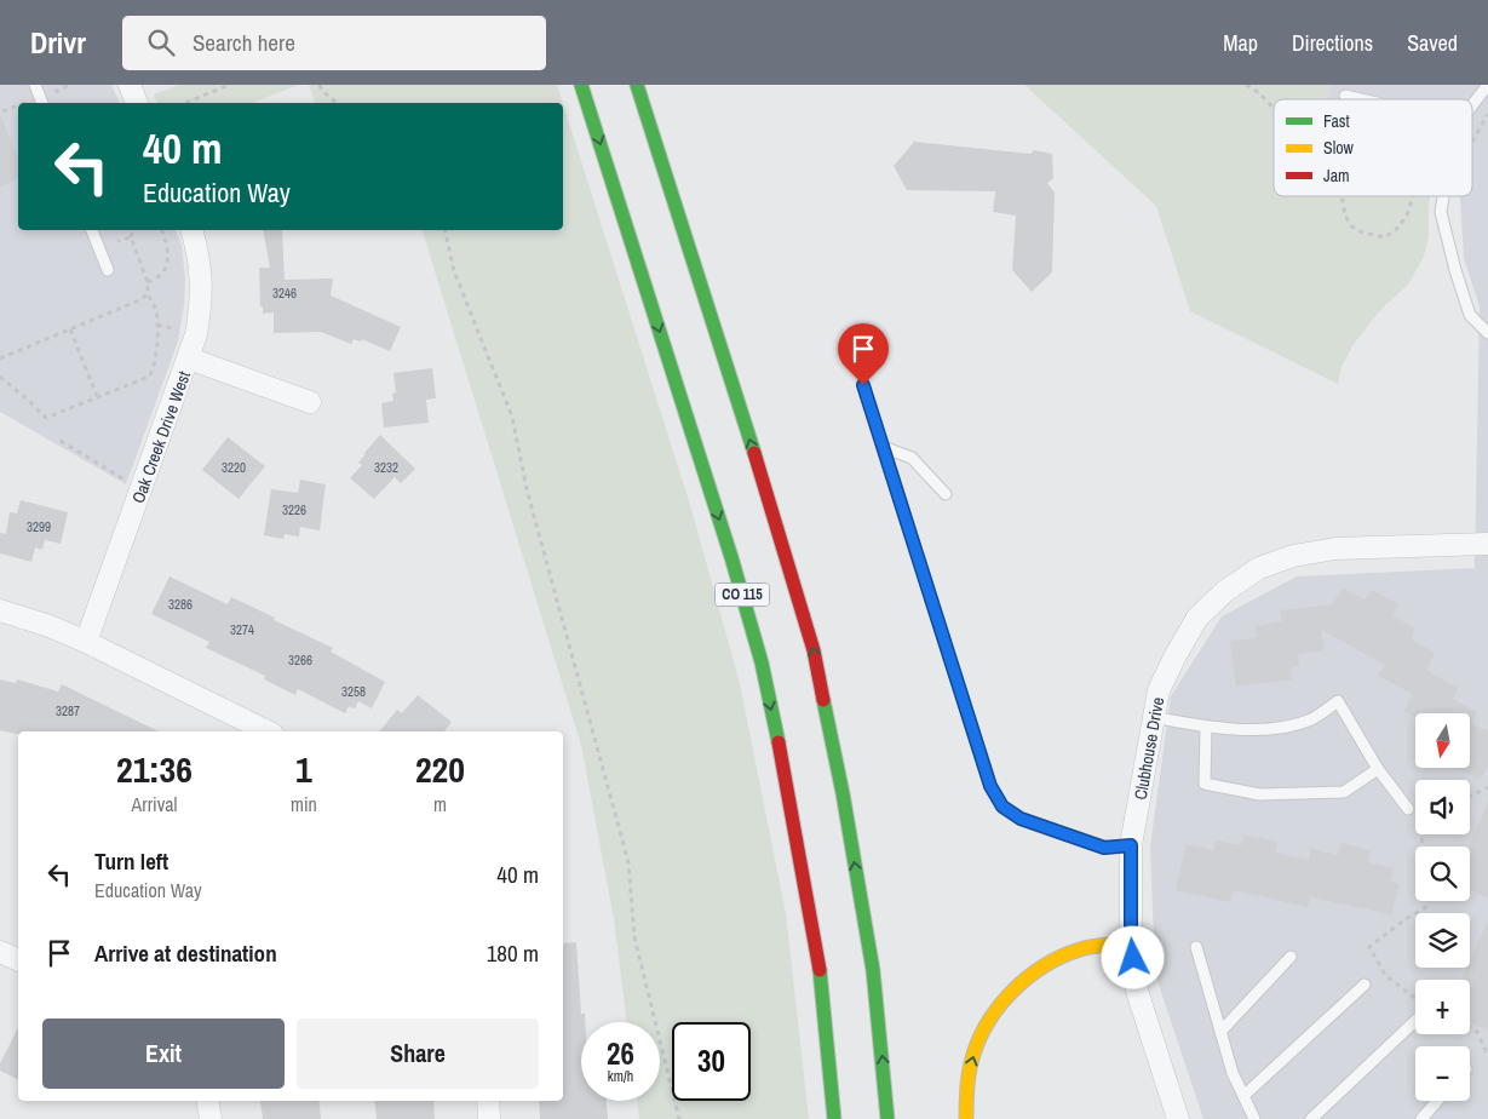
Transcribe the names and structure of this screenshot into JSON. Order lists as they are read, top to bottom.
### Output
{
  "streets": {
    "highway": ["CO 115"],
    "street": ["Oak Creek Drive West", "Clubhouse Drive"]
  },
  "house_numbers": [
    "3246",
    "3220",
    "3232",
    "3226",
    "3299",
    "3286",
    "3274",
    "3266",
    "3258",
    "3287"
  ],
  "legend": ["Fast", "Slow", "Jam"],
  "north": "bottom",
  "page": {
    "header": "Drivr",
    "search": "Search here",
    "nav": ["Map", "Directions", "Saved"],
    "turn": ["40 m", "Education Way"],
    "map_buttons": ["+", "−"],
    "eta": [
      "21:36",
      "Arrival",
      "1",
      "min",
      "220",
      "m"
    ],
    "list": [
      {
        "name": "Turn left",
        "note": "Education Way",
        "value": "40 m"
      },
      {
        "name": "Arrive at destination",
        "value": "180 m"
      }
    ],
    "buttons": ["Exit", "Share"],
    "speed": "26 km/h",
    "limit": "30"
  }
}
